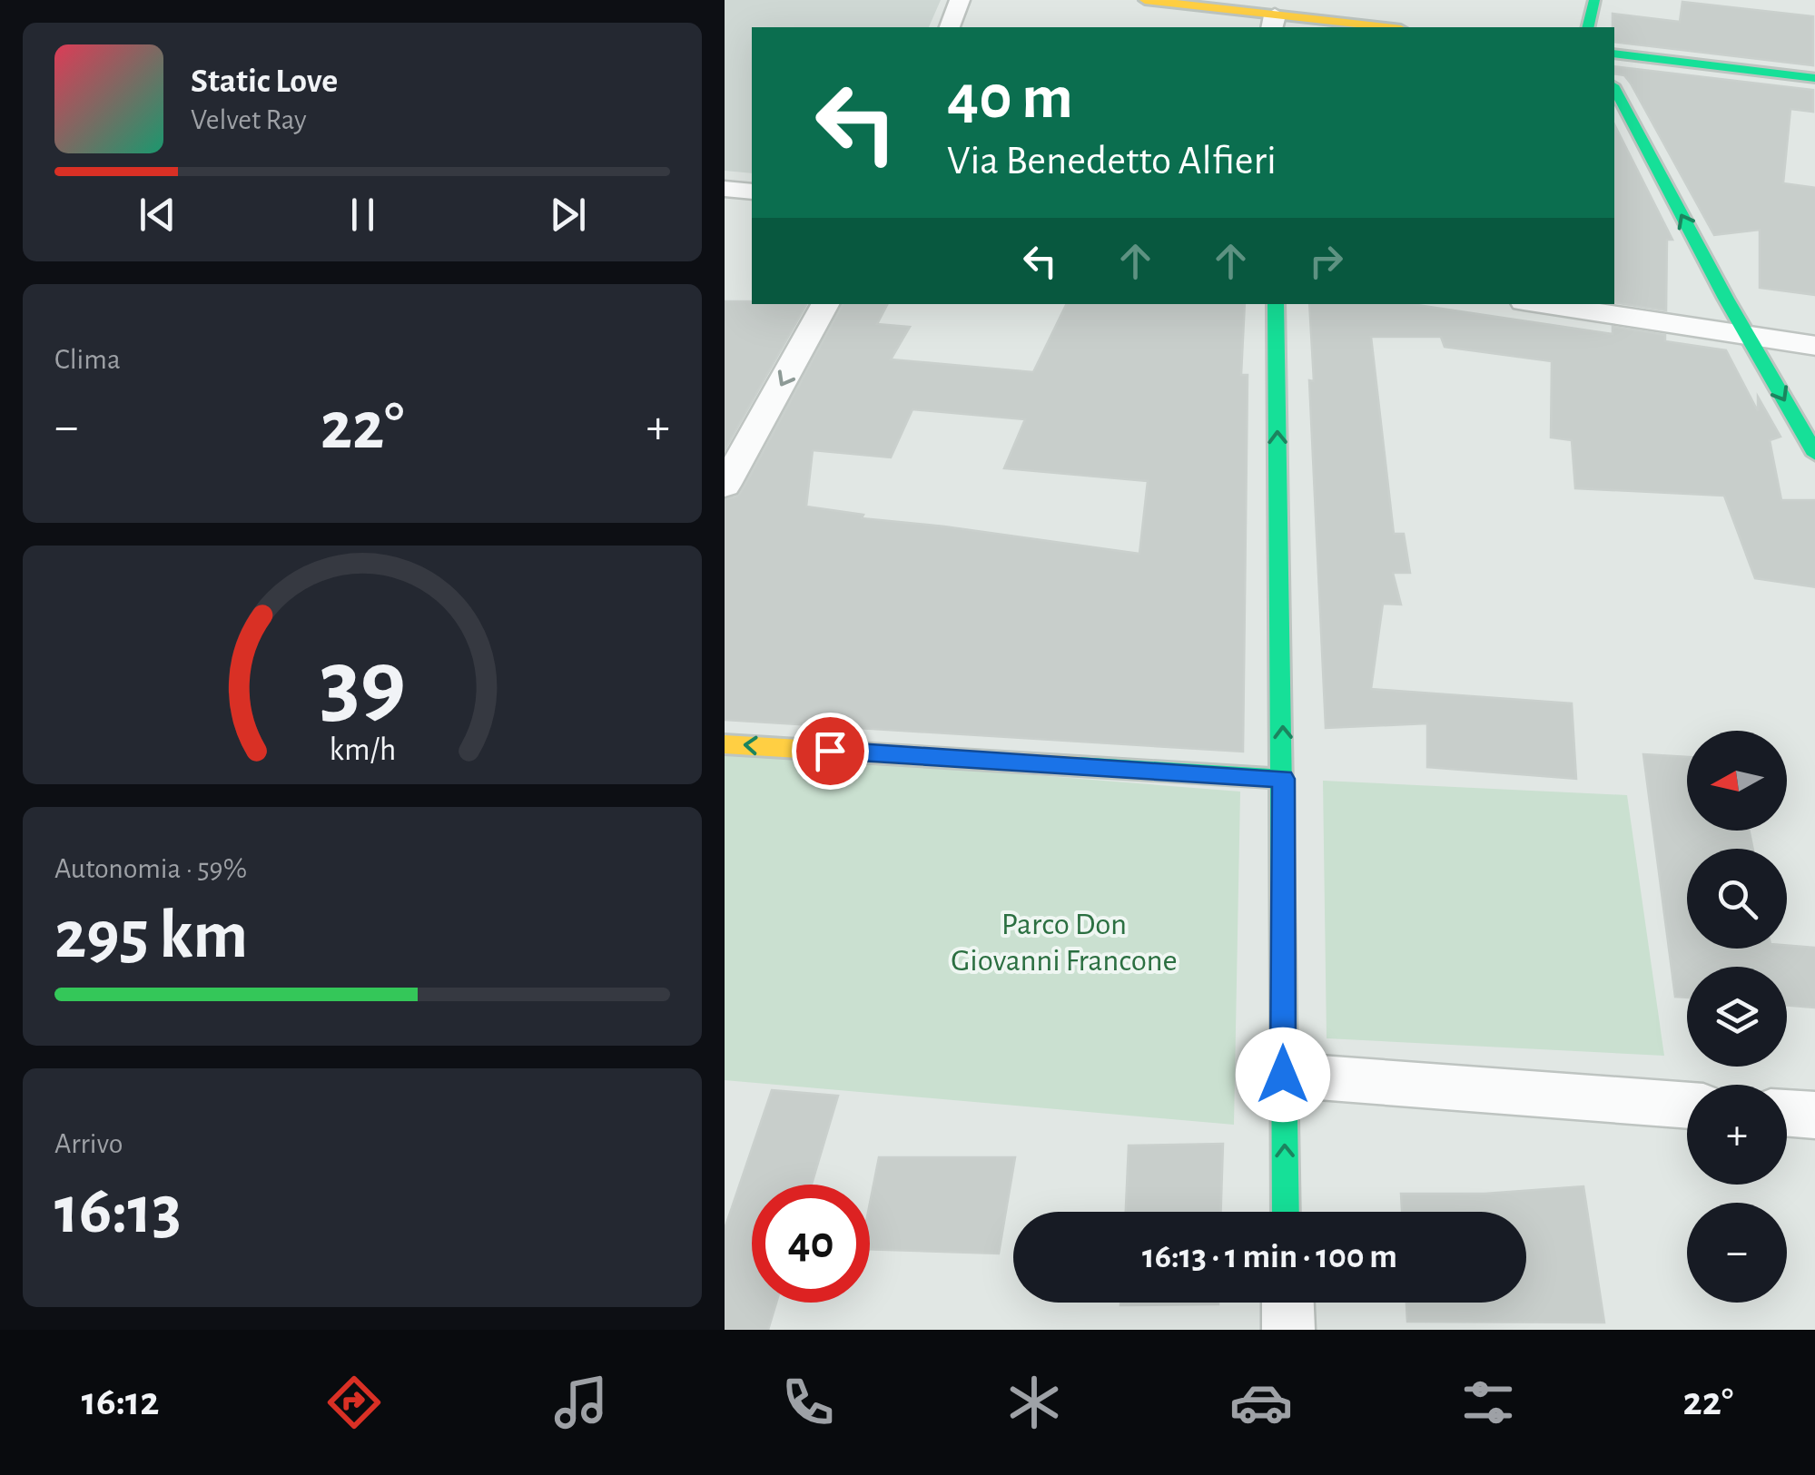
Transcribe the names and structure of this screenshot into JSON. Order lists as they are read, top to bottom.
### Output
{
  "parks": ["Parco Don Giovanni Francone"],
  "north": "left",
  "page": {
    "turn": ["40 m", "Via Benedetto Alfieri"],
    "song": ["Static Love", "Velvet Ray"],
    "tile": [
      "Clima",
      ["Autonomia · 59%", "295 km"],
      ["Arrivo", "16:13"]
    ],
    "heat": ["−", "22°", "+"],
    "map_buttons": ["+", "−"],
    "limit": "40",
    "trip": "16:13 · 1 min · 100 m",
    "tabs": ["16:12", "22°"],
    "gauge": ["39", "km/h"]
  }
}
